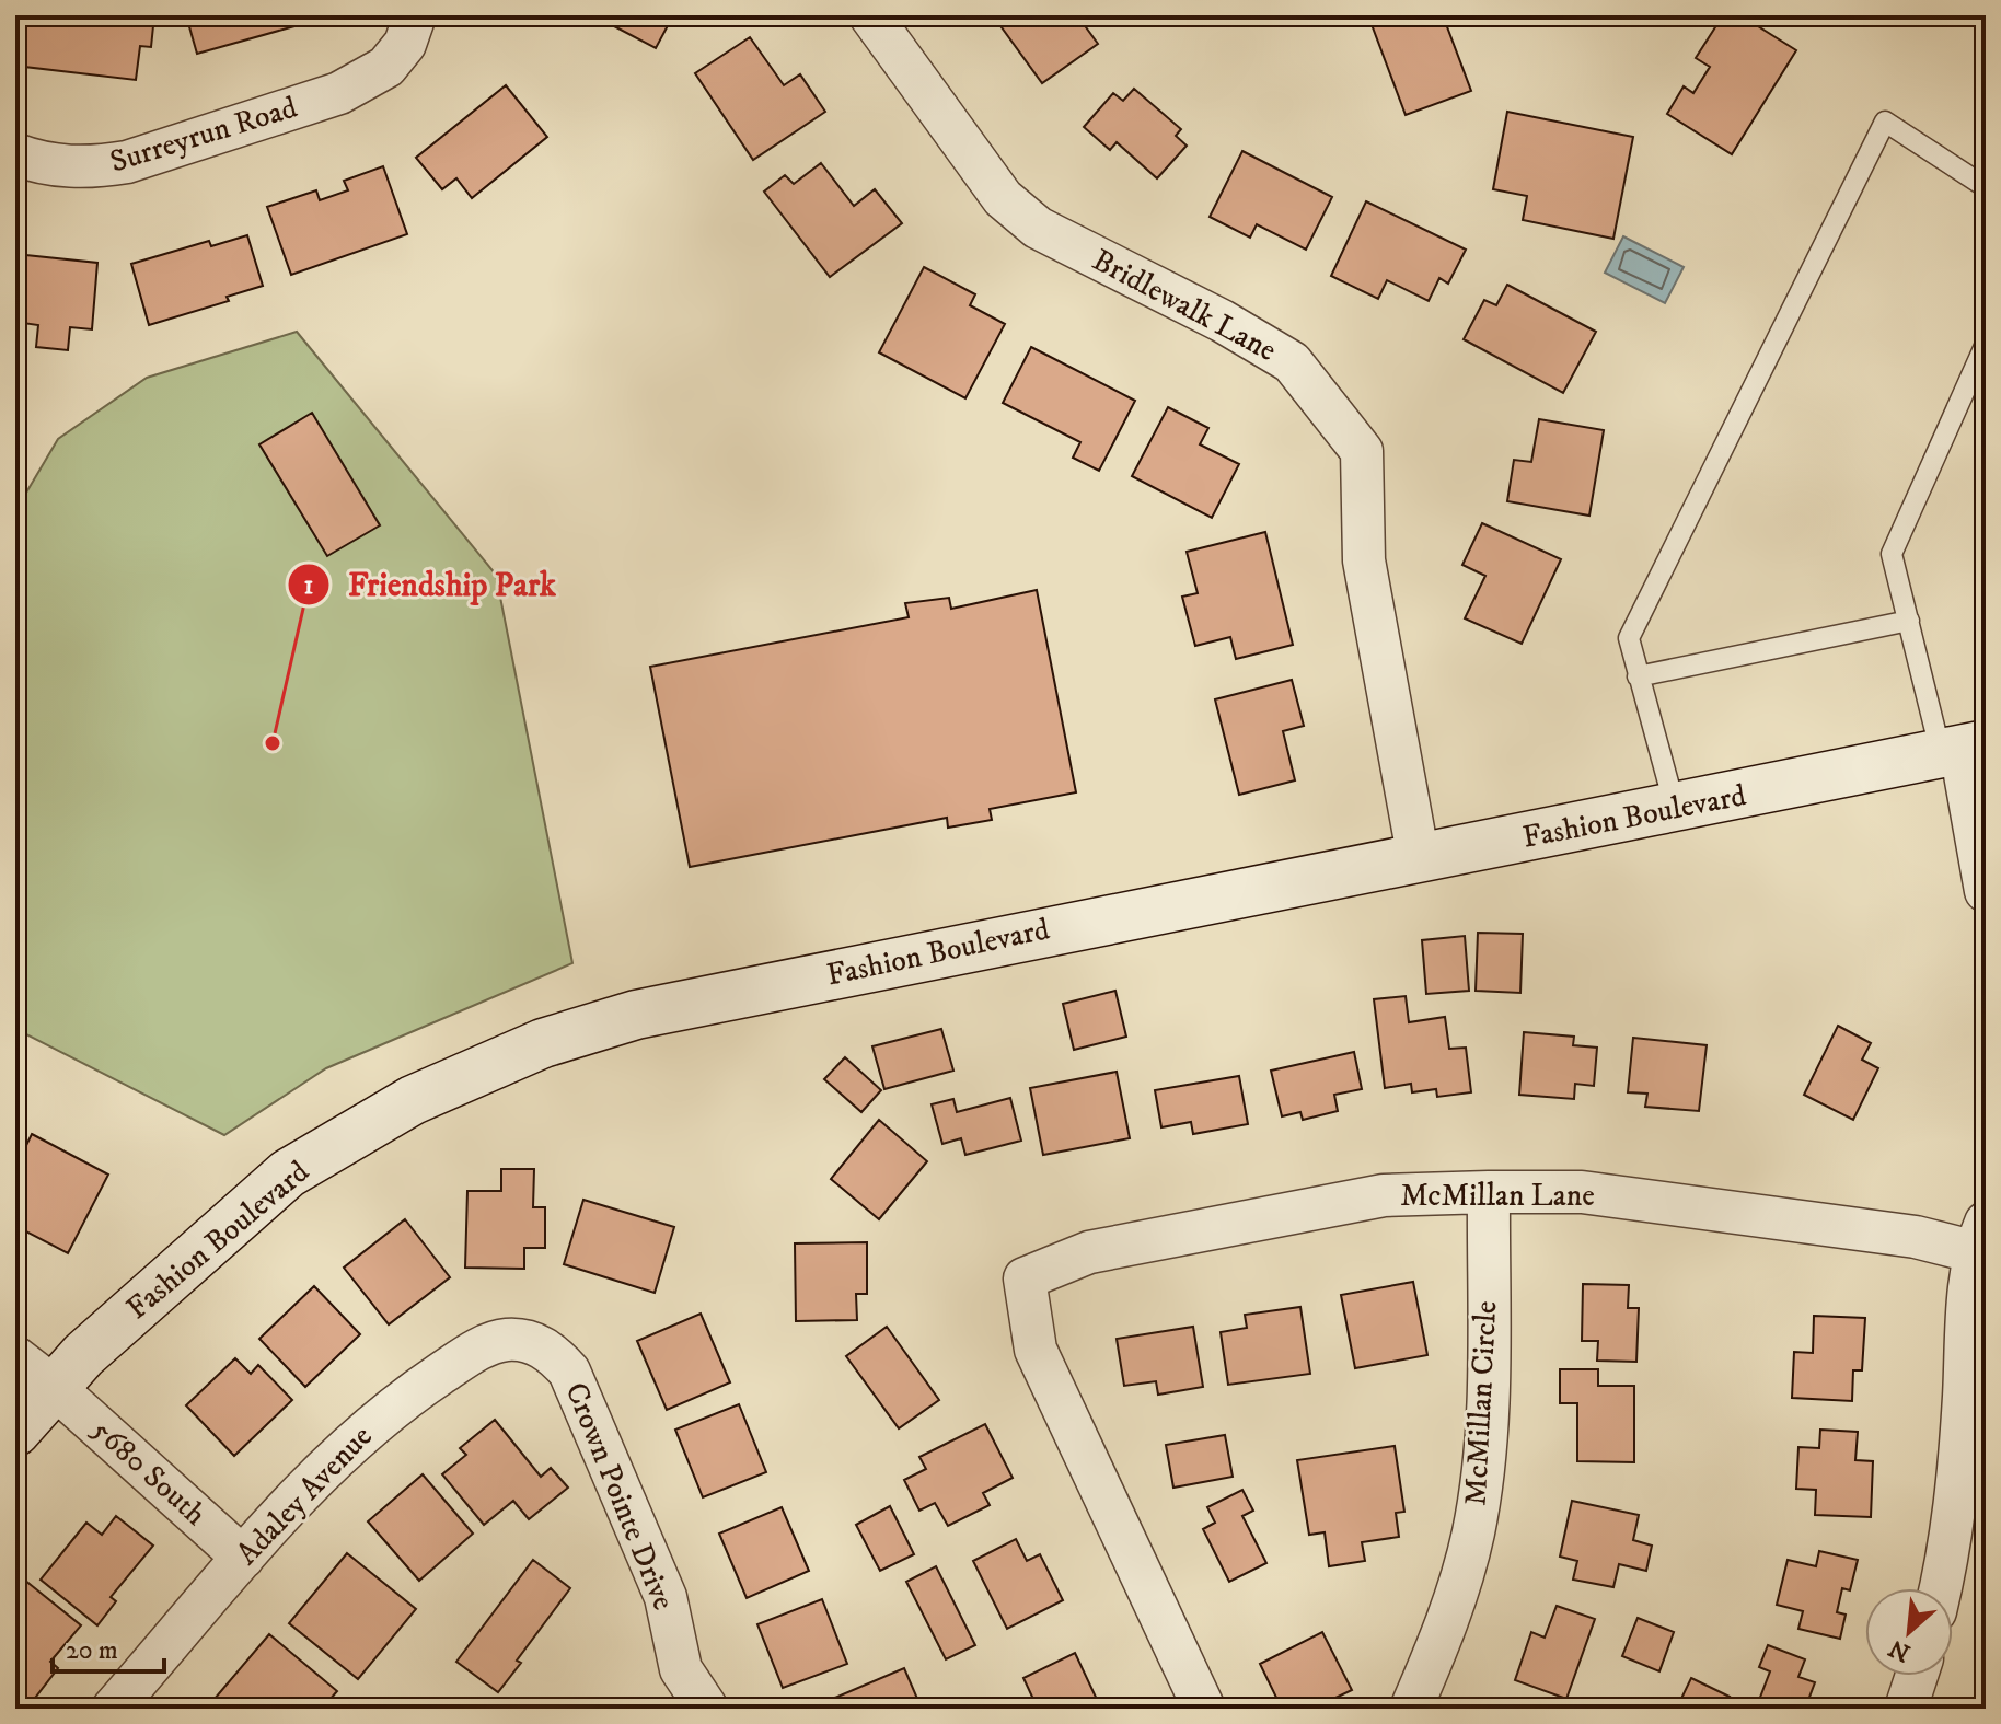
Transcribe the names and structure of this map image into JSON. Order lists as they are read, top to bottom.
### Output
{
  "streets": {
    "street": [
      "Surreyrun Road",
      "Bridlewalk Lane",
      "Fashion Boulevard",
      "McMillan Lane",
      "McMillan Circle",
      "5680 South",
      "Adaley Avenue",
      "Crown Pointe Drive"
    ]
  },
  "crossings": [
    ["Bridlewalk Lane", "Fashion Boulevard"],
    ["Fashion Boulevard", "5680 South"],
    ["McMillan Lane", "McMillan Circle"],
    ["5680 South", "Adaley Avenue"],
    ["Adaley Avenue", "Crown Pointe Drive"]
  ],
  "places": ["Friendship Park"],
  "scale_bar": "20 m",
  "north": "bottom left"
}
